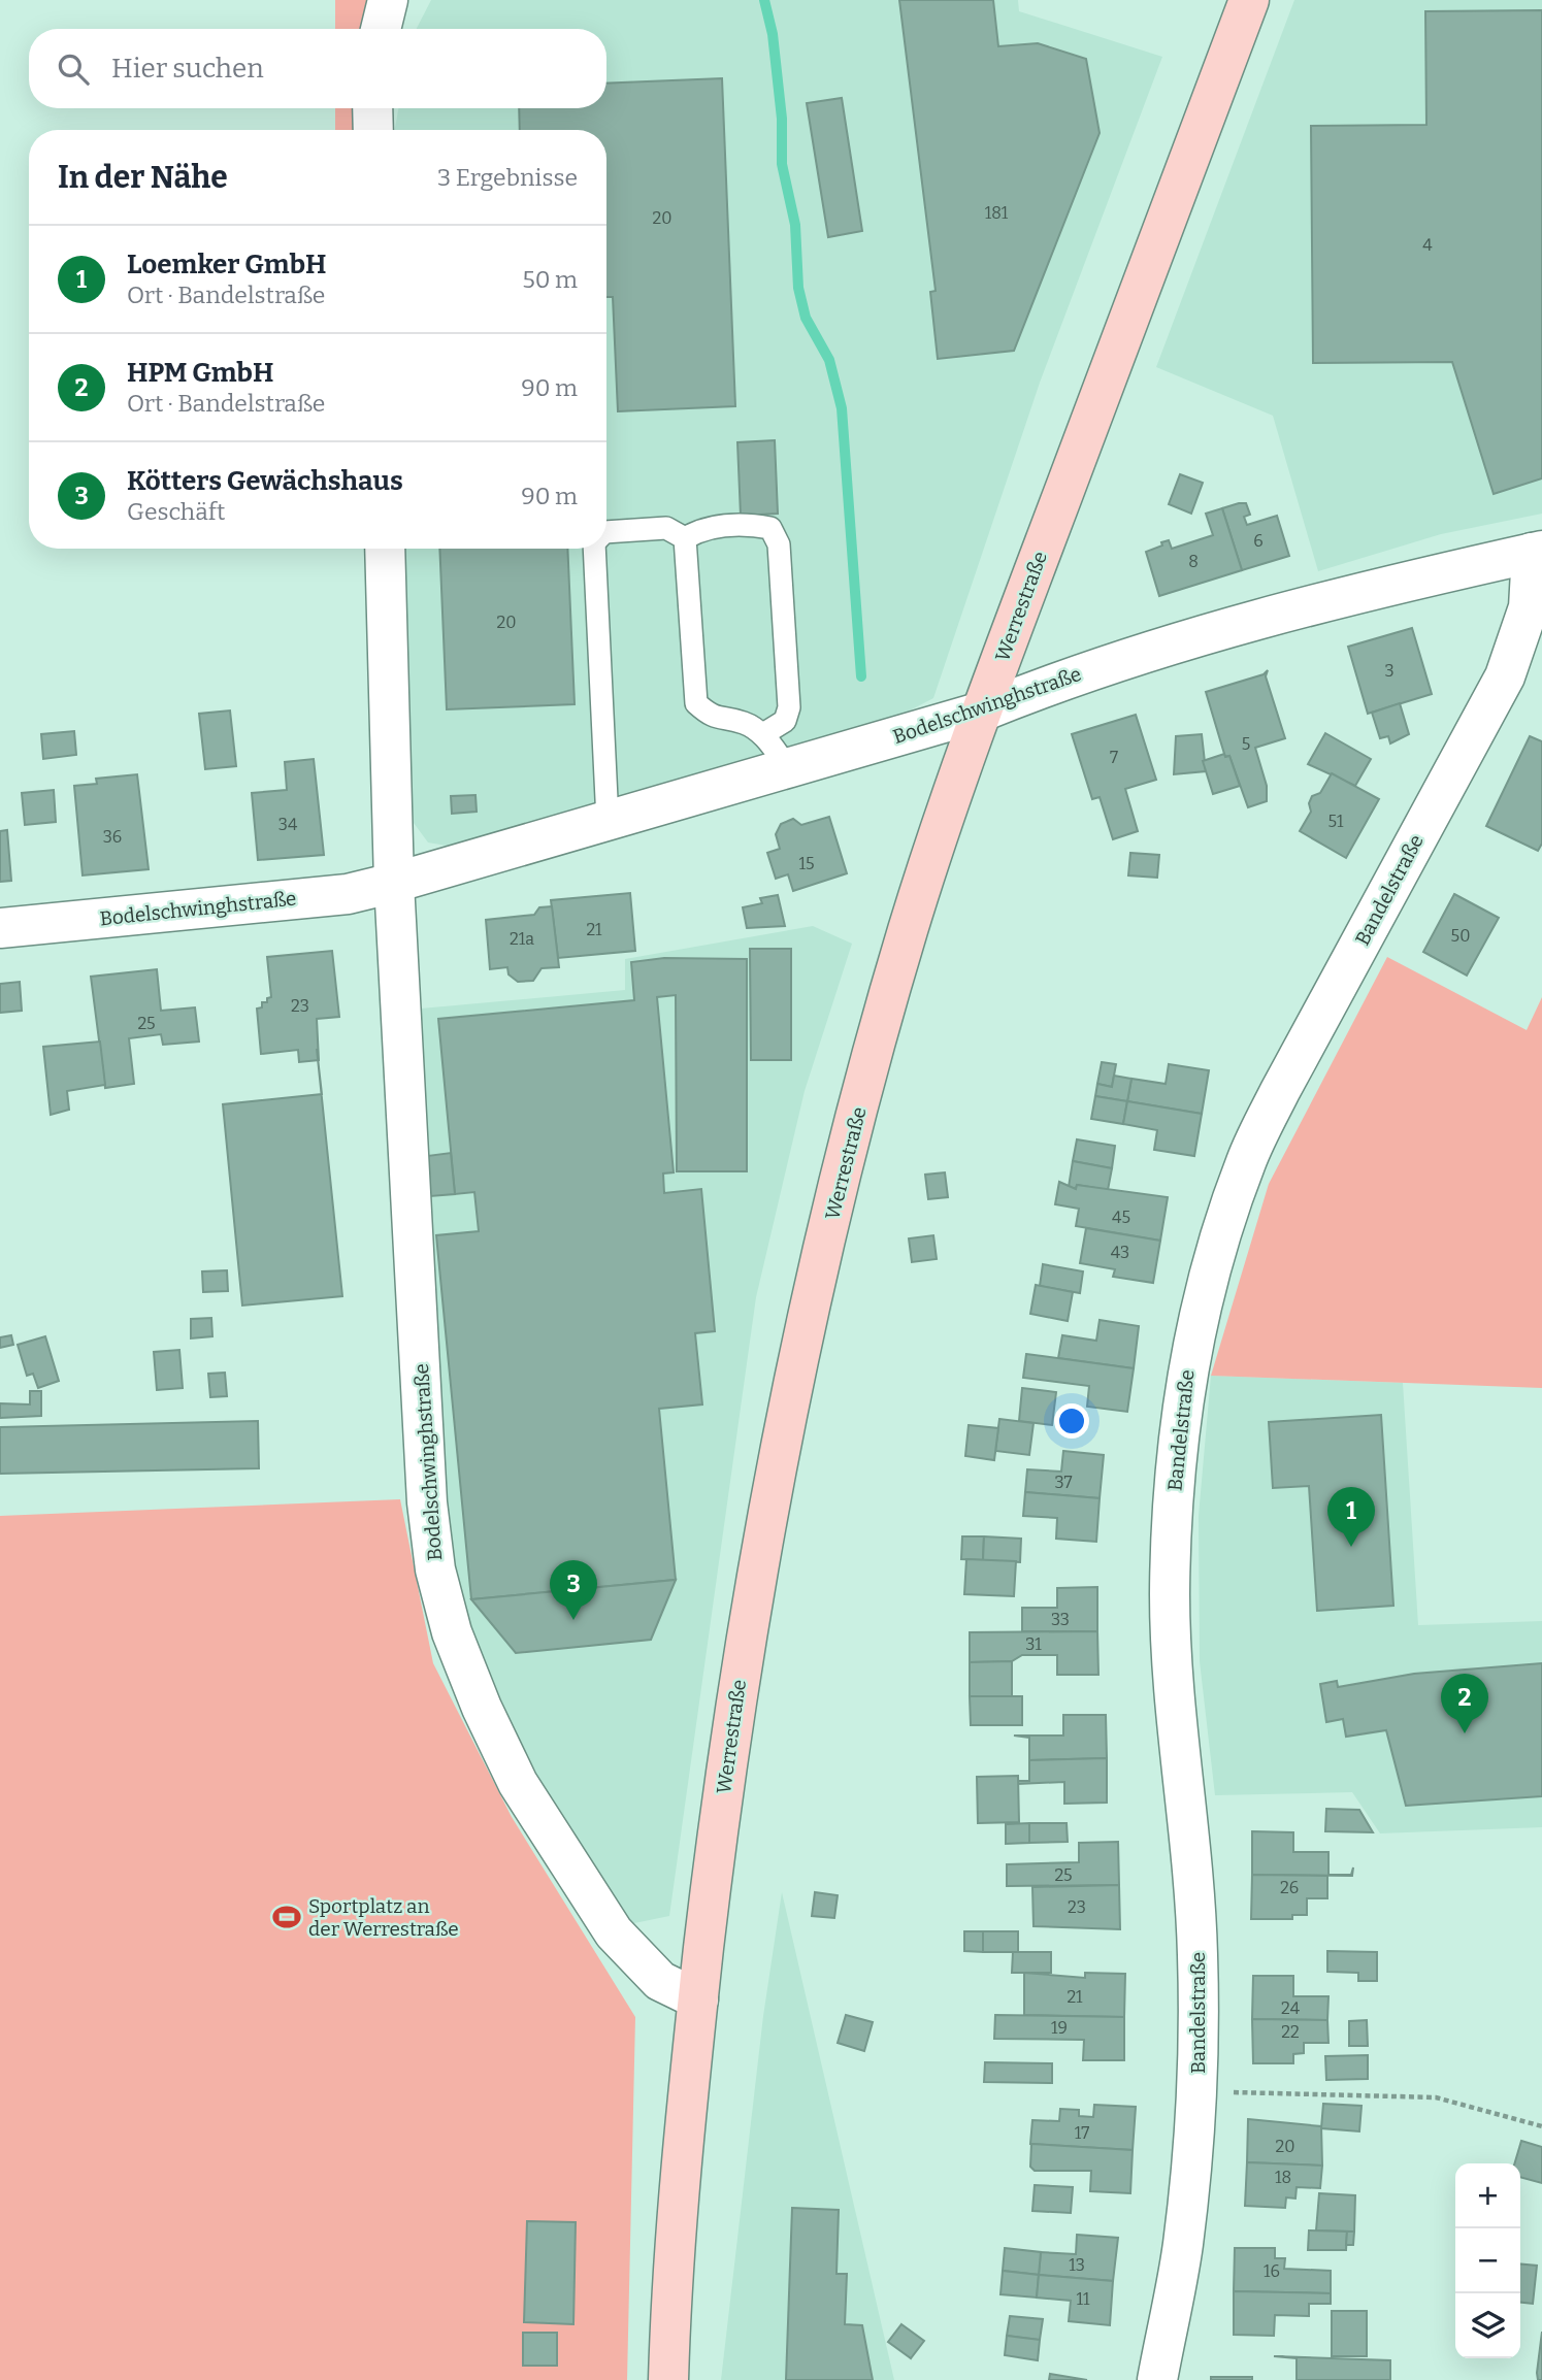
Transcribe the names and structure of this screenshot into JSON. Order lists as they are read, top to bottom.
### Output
{
  "streets": {
    "main road": ["Werrestraße"],
    "street": ["Bodelschwinghstraße", "Bandelstraße"]
  },
  "crossings": [
    ["Werrestraße", "Bodelschwinghstraße"],
    ["Bodelschwinghstraße", "Bandelstraße"]
  ],
  "places": {
    "sports": ["Sportplatz an der Werrestraße"]
  },
  "house_numbers": [
    "181",
    "20",
    "4",
    "6",
    "8",
    "20",
    "3",
    "5",
    "7",
    "51",
    "34",
    "36",
    "15",
    "21",
    "50",
    "21a",
    "23",
    "25",
    "45",
    "43",
    "37",
    "33",
    "31",
    "25",
    "26",
    "23",
    "21",
    "24",
    "19",
    "22",
    "17",
    "20",
    "18",
    "13",
    "16",
    "11"
  ],
  "page": {
    "search": "Hier suchen",
    "heading": ["In der Nähe", "3 Ergebnisse"],
    "list": [
      {
        "mark": "1",
        "name": "Loemker GmbH",
        "note": "Ort · Bandelstraße",
        "value": "50 m"
      },
      {
        "mark": "2",
        "name": "HPM GmbH",
        "note": "Ort · Bandelstraße",
        "value": "90 m"
      },
      {
        "mark": "3",
        "name": "Kötters Gewächshaus",
        "note": "Geschäft",
        "value": "90 m"
      }
    ],
    "pins": ["1", "3", "2"],
    "map_buttons": ["+", "−"]
  }
}
